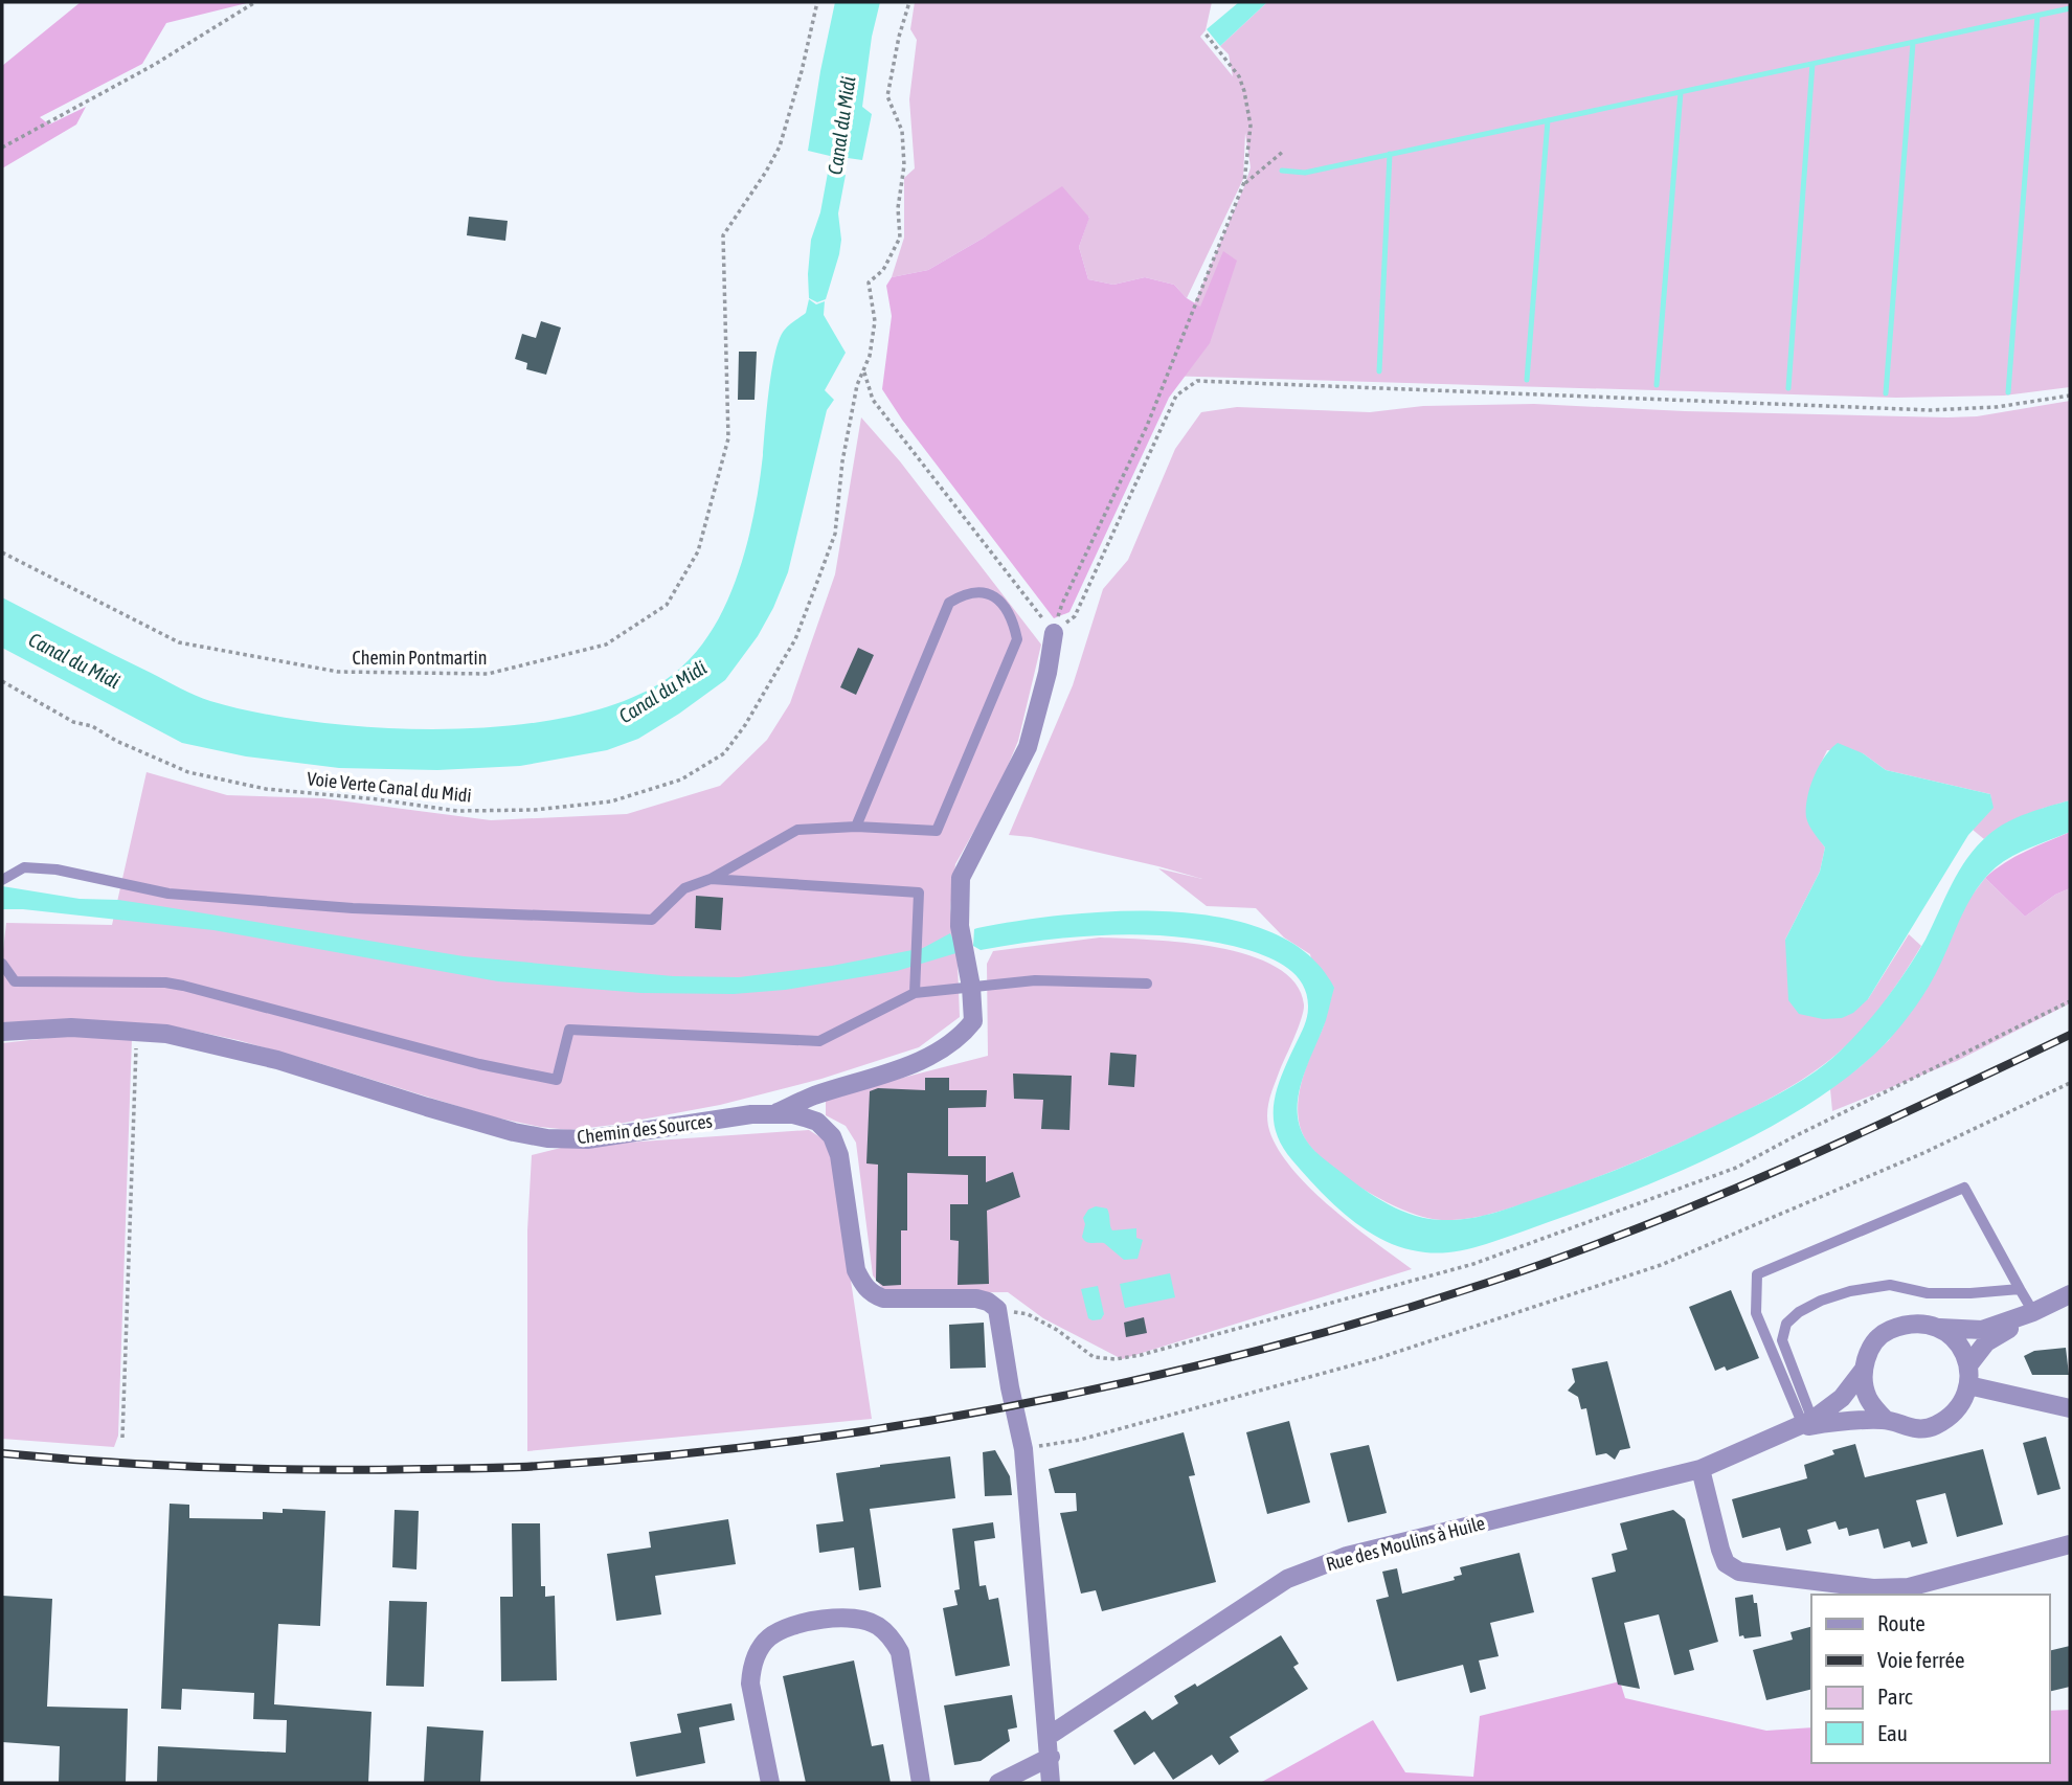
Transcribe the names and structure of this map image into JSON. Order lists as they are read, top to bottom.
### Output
{
  "streets": {
    "street": ["Chemin des Sources", "Rue des Moulins à Huile"],
    "path": ["Chemin Pontmartin", "Voie Verte Canal du Midi"]
  },
  "water": ["Canal du Midi"],
  "legend": [
    "Route",
    "Voie ferrée",
    "Parc",
    "Eau"
  ]
}
